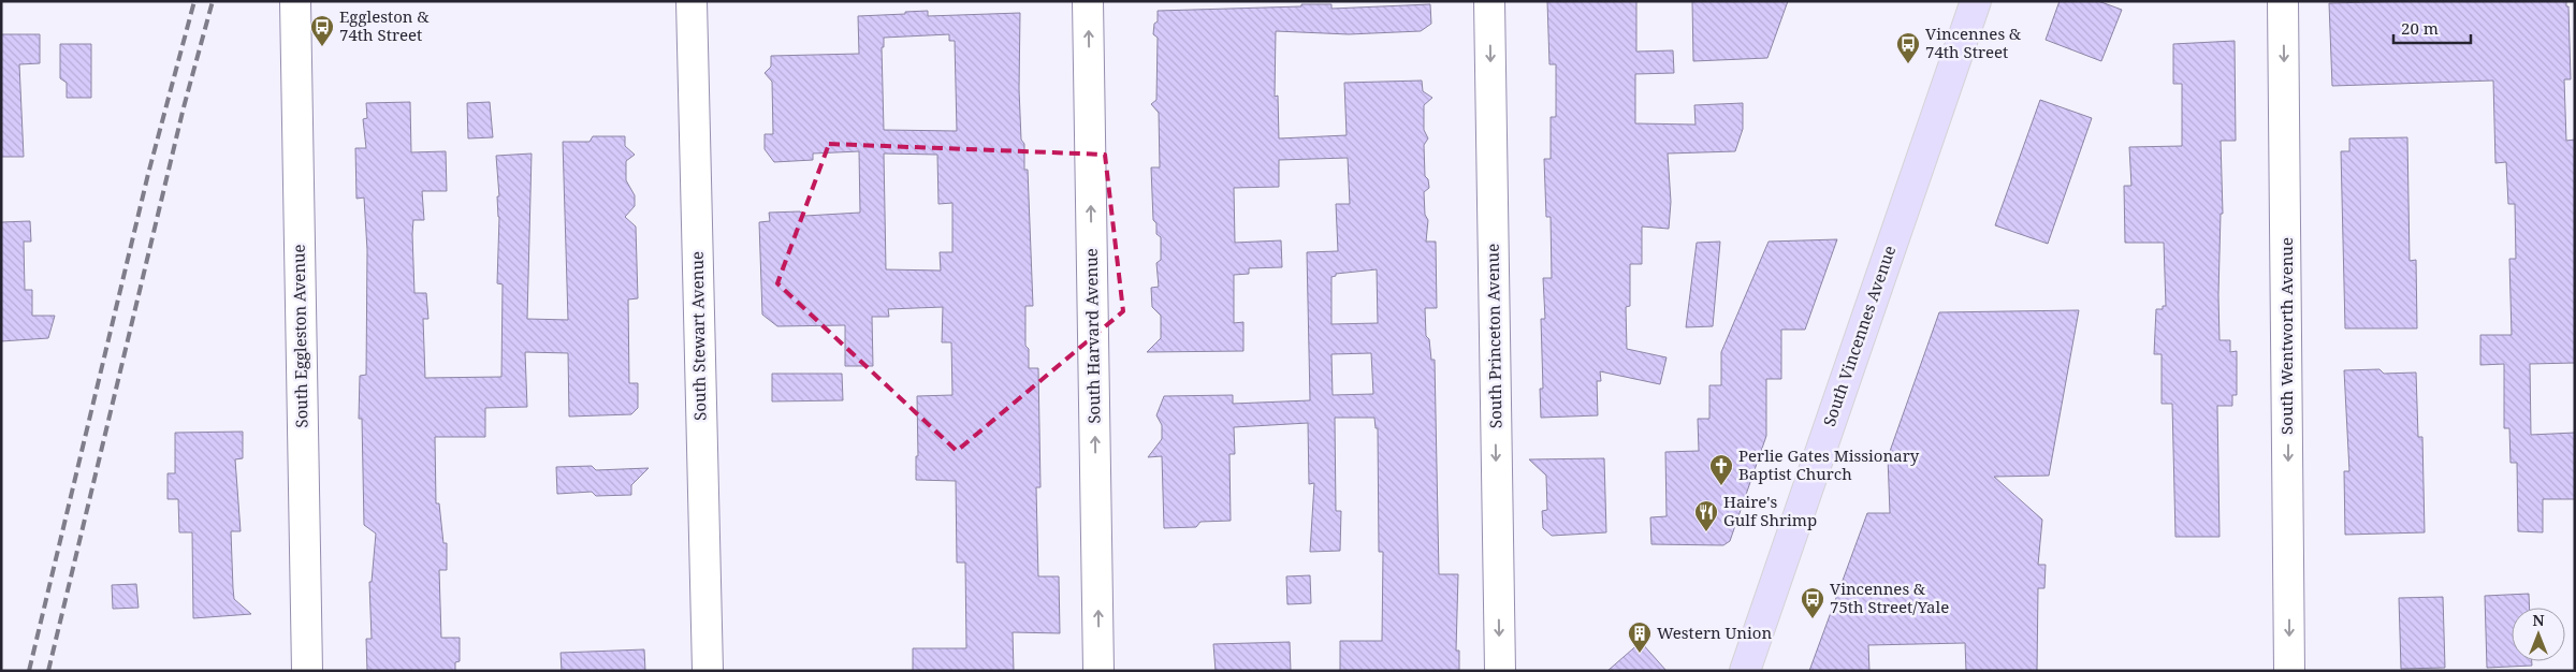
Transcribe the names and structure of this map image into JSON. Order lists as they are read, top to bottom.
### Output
{
  "streets": {
    "main road": ["South Vincennes Avenue"],
    "street": [
      "South Eggleston Avenue",
      "South Stewart Avenue",
      "South Harvard Avenue",
      "South Princeton Avenue",
      "South Wentworth Avenue"
    ]
  },
  "one_way": ["South Harvard Avenue", "South Princeton Avenue", "South Wentworth Avenue"],
  "places": {
    "bus stop": ["Eggleston & 74th Street", "Vincennes & 74th Street", "Vincennes & 75th Street/Yale"],
    "church": ["Perlie Gates Missionary Baptist Church"],
    "restaurant": ["Haire's Gulf Shrimp"],
    "building": ["Western Union"]
  },
  "scale_bar": "20 m",
  "north": "top"
}
